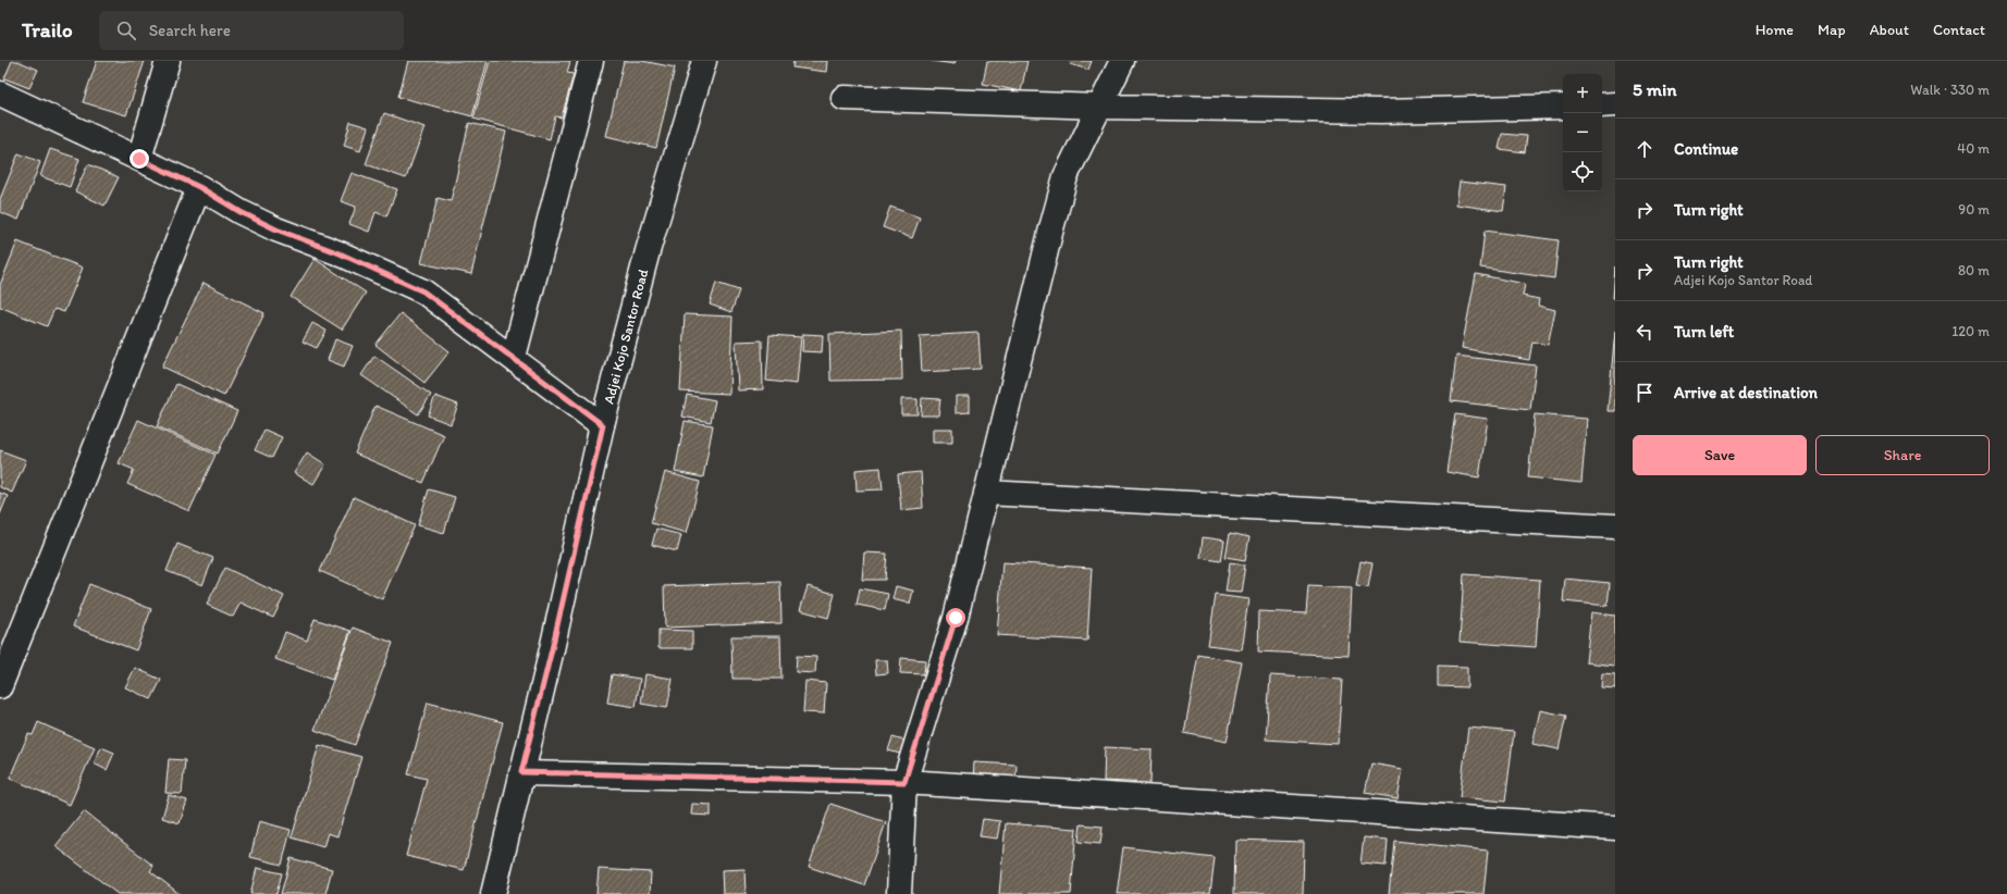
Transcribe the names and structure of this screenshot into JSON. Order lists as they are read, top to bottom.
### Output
{
  "streets": {
    "street": ["Adjei Kojo Santor Road"]
  },
  "page": {
    "header": "Trailo",
    "search": "Search here",
    "nav": [
      "Home",
      "Map",
      "About",
      "Contact"
    ],
    "heading": ["5 min", "Walk · 330 m"],
    "map_buttons": ["+", "−"],
    "list": [
      ["Continue", "40 m"],
      ["Turn right", "90 m"],
      ["Turn right", "Adjei Kojo Santor Road", "80 m"],
      ["Turn left", "120 m"],
      "Arrive at destination"
    ],
    "buttons": ["Save", "Share"]
  }
}
